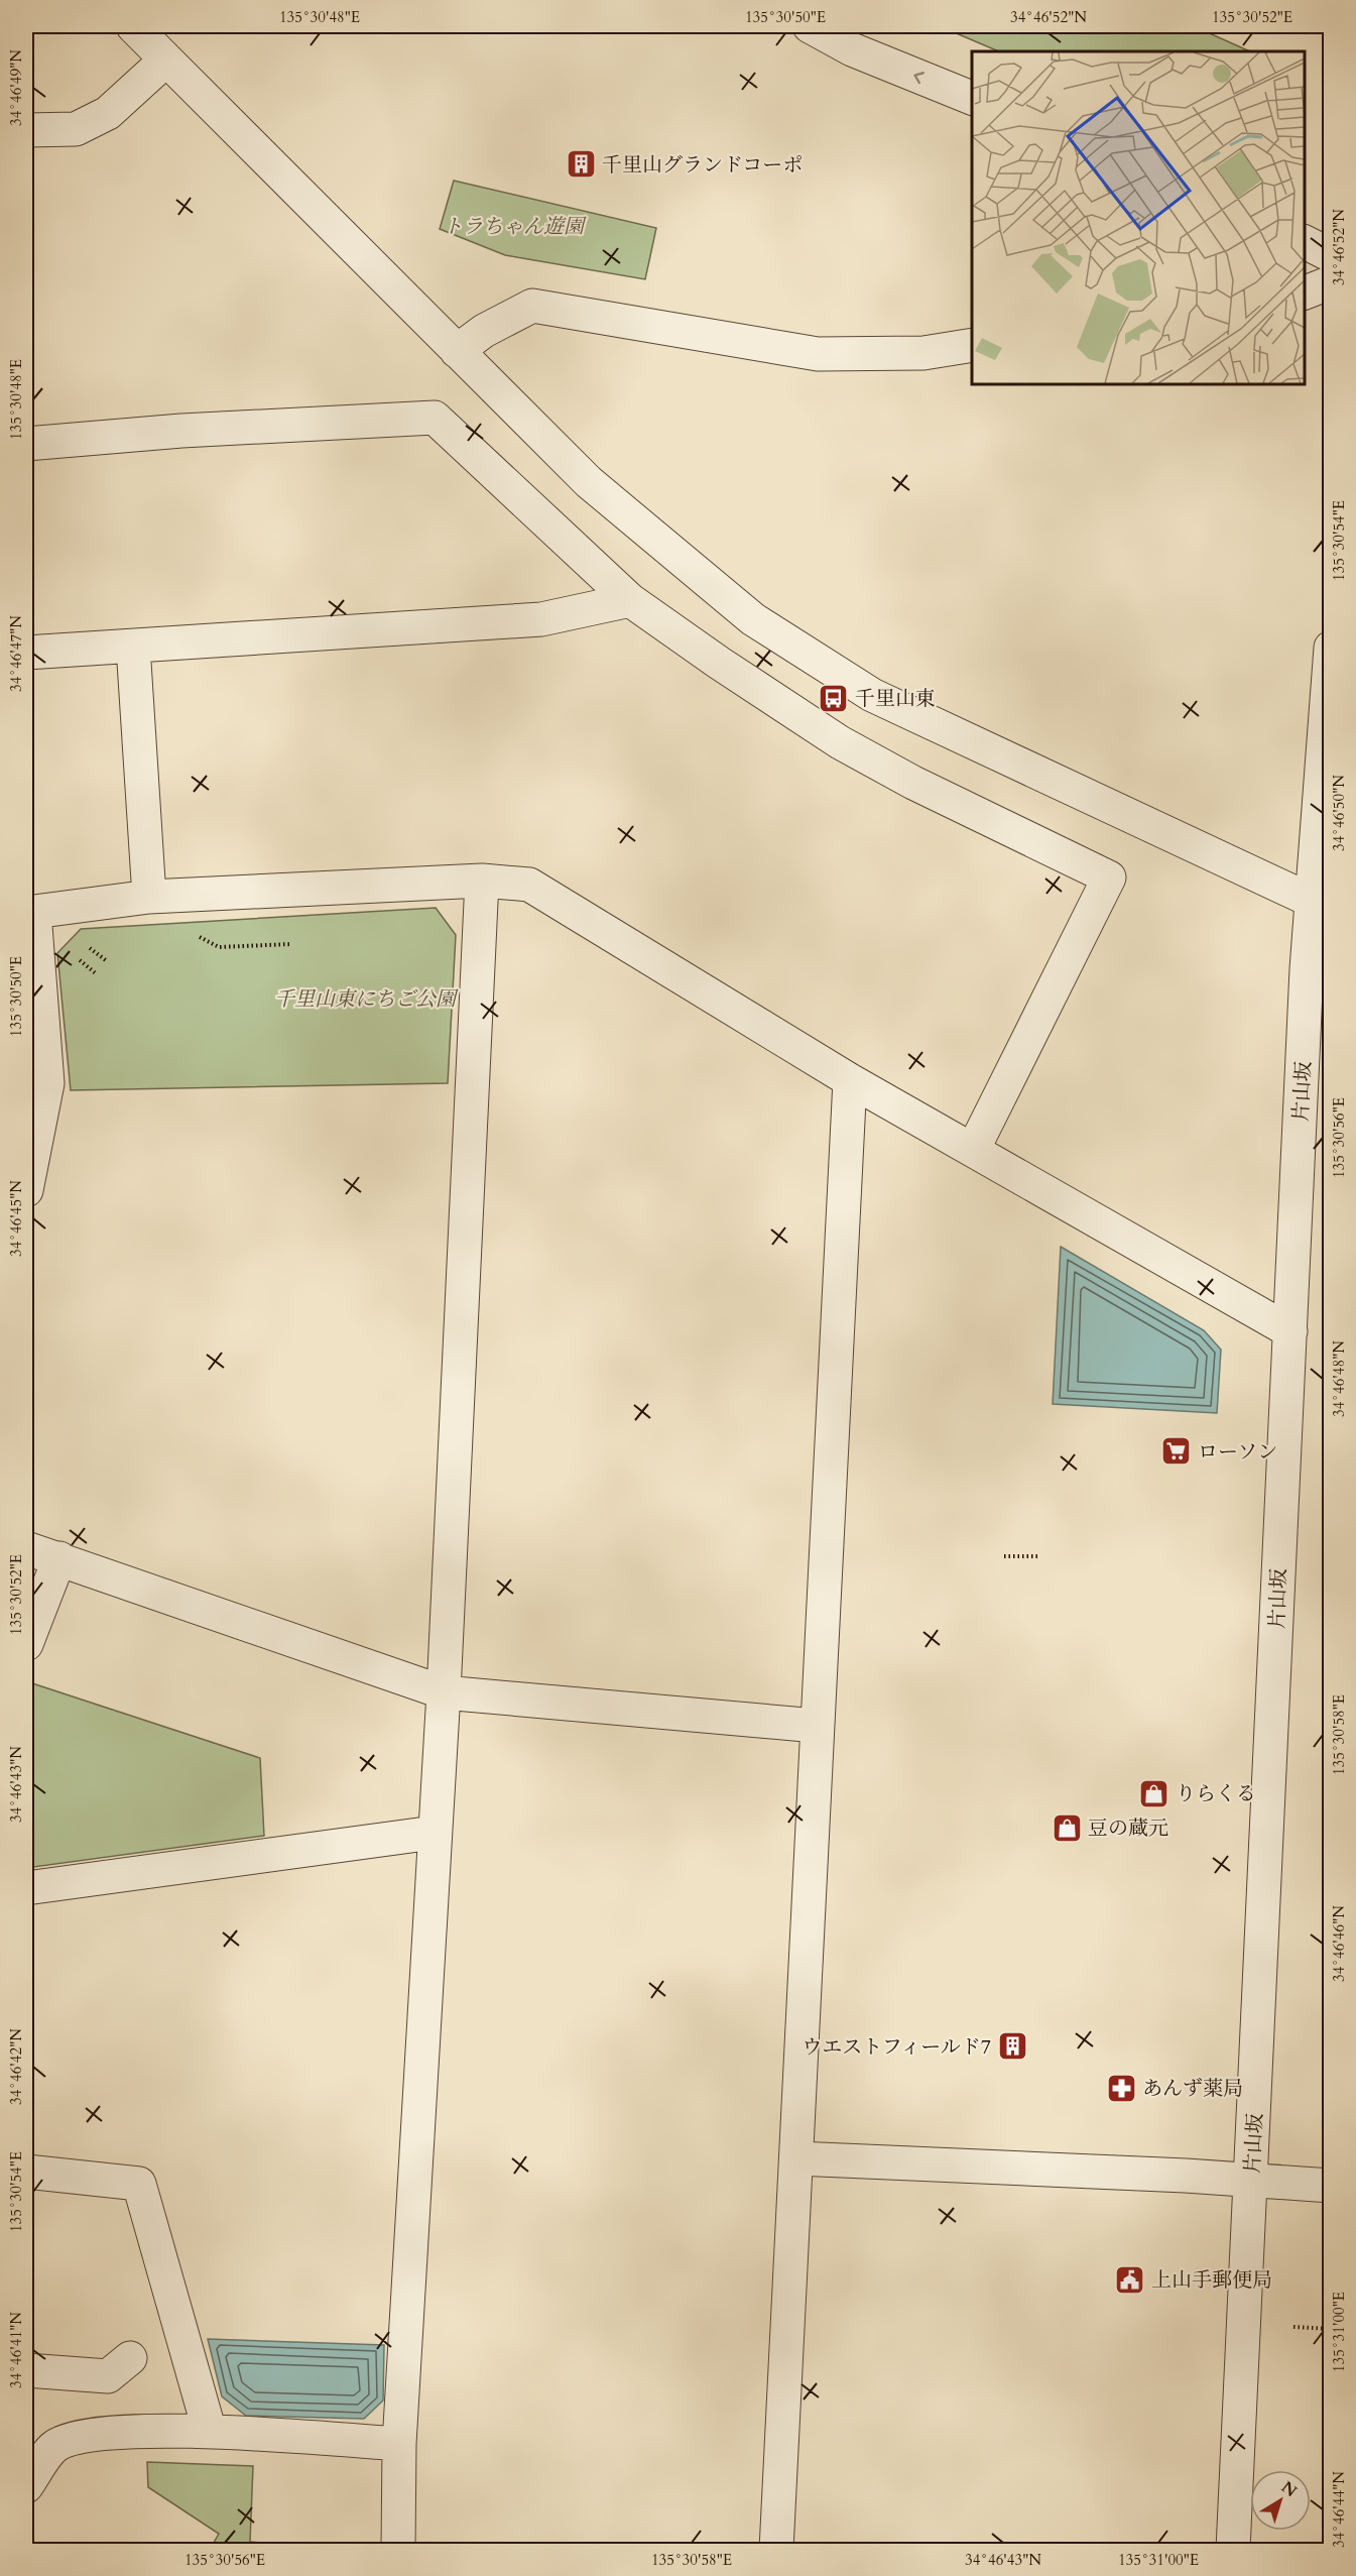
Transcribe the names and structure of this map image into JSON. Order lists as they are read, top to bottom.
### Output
{
  "streets": {
    "street": ["片山坂"]
  },
  "parks": ["トラちゃん遊園", "千里山東にちご公園"],
  "places": {
    "building": ["千里山グランドコーポ", "ウエストフィールド7"],
    "bus stop": ["千里山東"],
    "supermarket": ["ローソン"],
    "shop": ["りらくる", "豆の蔵元"],
    "pharmacy": ["あんず薬局"],
    "public building": ["上山手郵便局"]
  },
  "north": "top right",
  "coordinates": [
    "135°30'48\"E",
    "135°30'50\"E",
    "34°46'52\"N",
    "135°30'52\"E",
    "34°46'49\"N",
    "135°30'54\"E",
    "34°46'47\"N",
    "34°46'50\"N",
    "135°30'56\"E",
    "34°46'45\"N",
    "34°46'48\"N",
    "135°30'58\"E",
    "34°46'43\"N",
    "34°46'46\"N",
    "34°46'42\"N",
    "135°31'00\"E",
    "34°46'41\"N",
    "34°46'44\"N"
  ]
}
